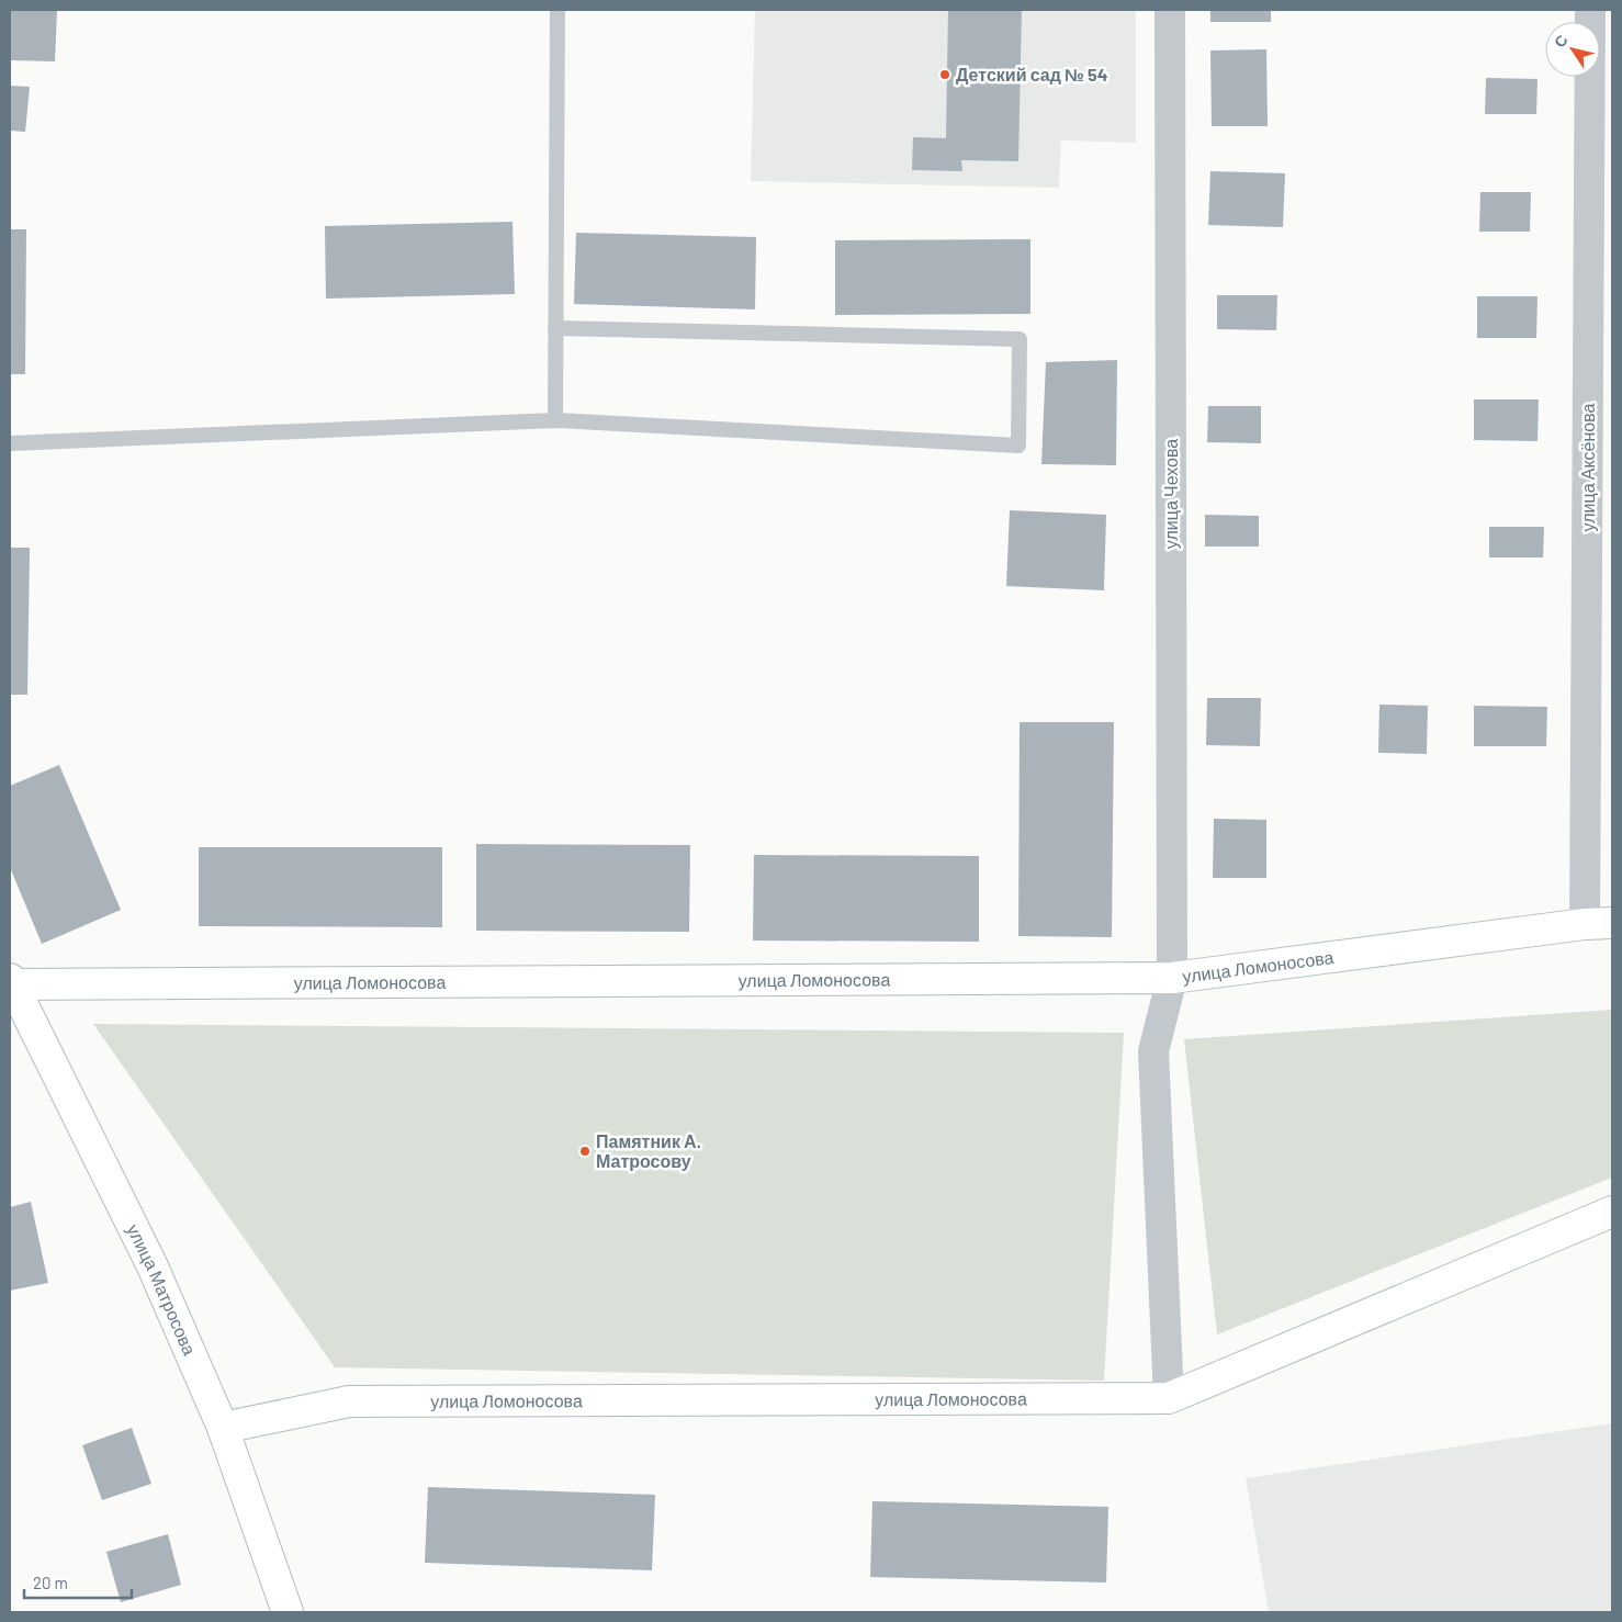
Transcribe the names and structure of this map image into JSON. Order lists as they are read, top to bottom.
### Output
{
  "streets": {
    "street": [
      "улица Аксёнова",
      "улица Чехова",
      "улица Ломоносова",
      "улица Матросова"
    ]
  },
  "crossings": [
    ["улица Аксёнова", "улица Ломоносова"],
    ["улица Чехова", "улица Ломоносова"],
    ["улица Ломоносова", "улица Матросова"]
  ],
  "places": ["Детский сад № 54", "Памятник А. Матросову"],
  "scale_bar": "20 m",
  "north": "top left"
}
